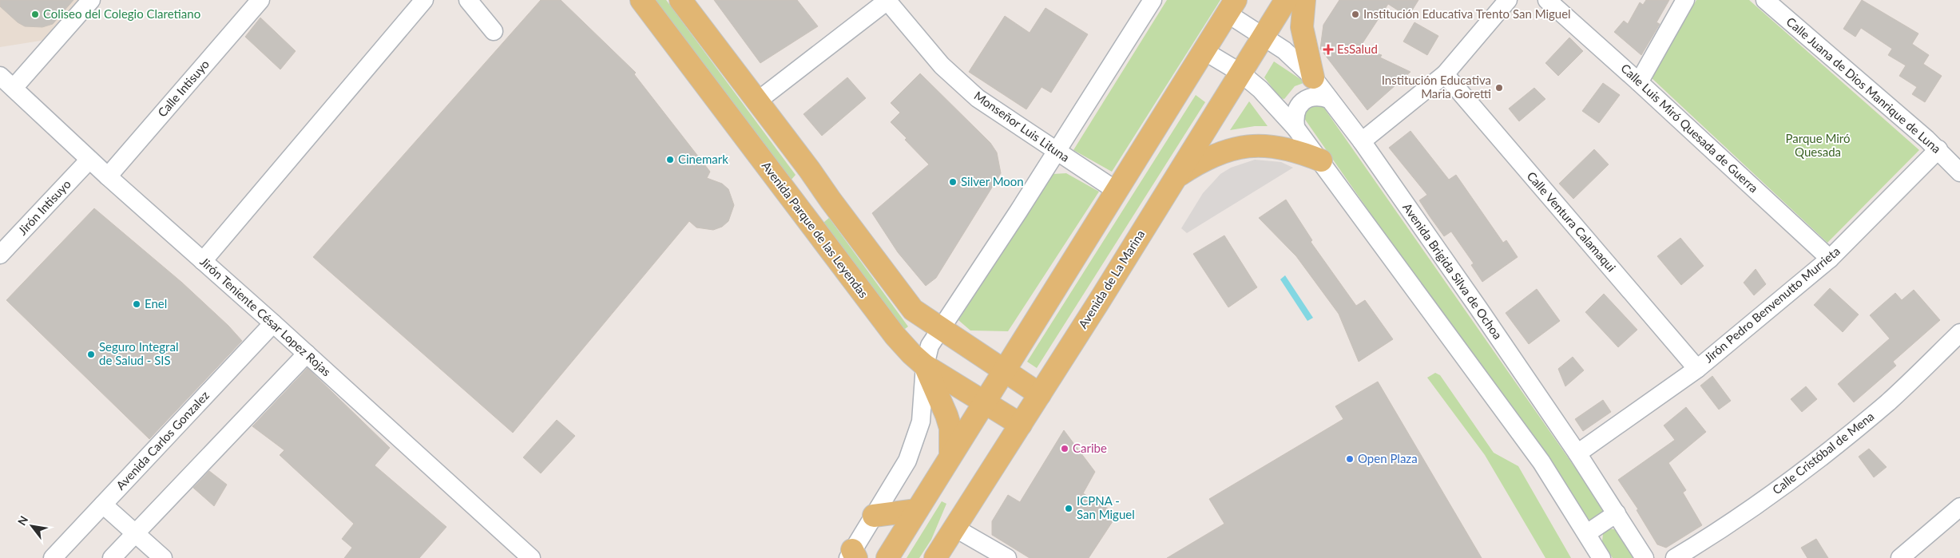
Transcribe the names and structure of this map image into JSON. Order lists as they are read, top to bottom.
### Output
{
  "streets": {
    "main road": ["Avenida Parque de las Leyendas", "Avenida de La Marina"],
    "street": [
      "Calle Juana de Dios Manrique de Luna",
      "Calle Intisuyo",
      "Monseñor Luis Lituna",
      "Calle Luis Miró Quesada de Guerra",
      "Jirón Intisuyo",
      "Calle Ventura Calamaqui",
      "Avenida Brigida Silva de Ochoa",
      "Jirón Pedro Benvenutto Murrieta",
      "Jirón Teniente César Lopez Rojas",
      "Avenida Carlos Gonzalez",
      "Calle Cristóbal de Mena"
    ]
  },
  "crossings": [
    ["Calle Juana de Dios Manrique de Luna", "Jirón Pedro Benvenutto Murrieta"],
    ["Calle Intisuyo", "Jirón Teniente César Lopez Rojas"],
    ["Calle Luis Miró Quesada de Guerra", "Jirón Pedro Benvenutto Murrieta"],
    ["Jirón Intisuyo", "Jirón Teniente César Lopez Rojas"],
    ["Calle Ventura Calamaqui", "Jirón Pedro Benvenutto Murrieta"],
    ["Avenida Parque de las Leyendas", "Avenida de La Marina"],
    ["Avenida Brigida Silva de Ochoa", "Avenida de La Marina"],
    ["Avenida Brigida Silva de Ochoa", "Jirón Pedro Benvenutto Murrieta"],
    ["Jirón Teniente César Lopez Rojas", "Avenida Carlos Gonzalez"]
  ],
  "parks": ["Parque Miró Quesada"],
  "places": {
    "other": [
      "Coliseo del Colegio Claretiano",
      "Institución Educativa Trento San Miguel",
      "Institución Educativa Maria Goretti",
      "Cinemark",
      "Silver Moon",
      "Enel",
      "Seguro Integral de Salud - SIS",
      "Caribe",
      "Open Plaza",
      "ICPNA - San Miguel"
    ],
    "health": ["EsSalud"]
  },
  "north": "top left"
}
